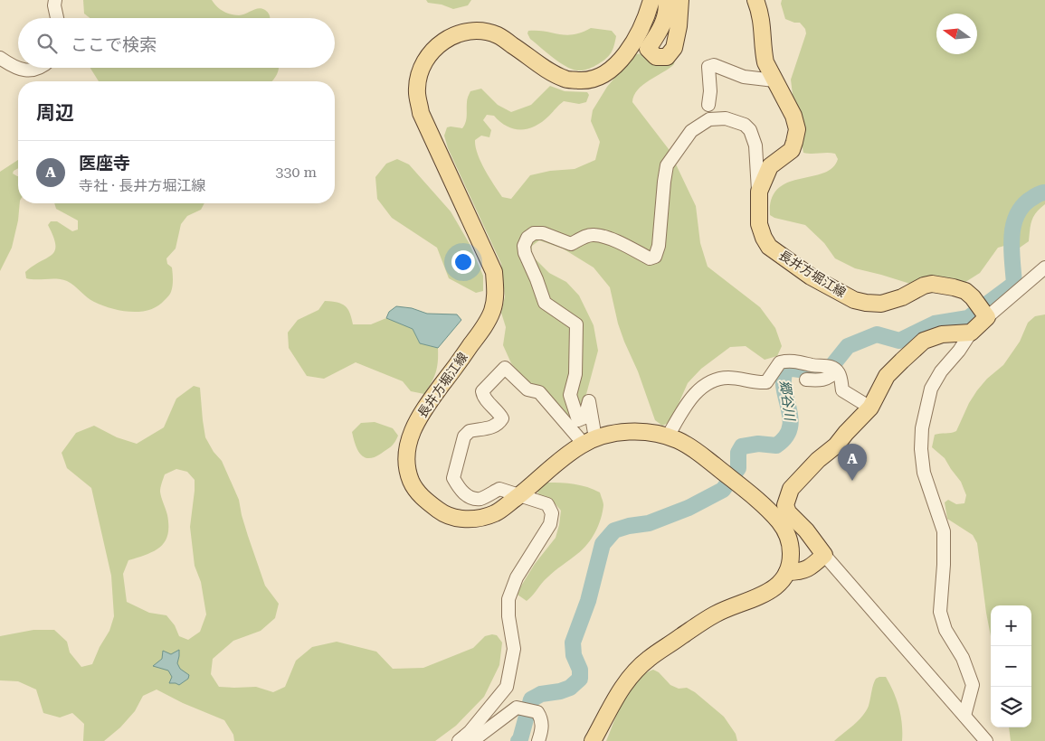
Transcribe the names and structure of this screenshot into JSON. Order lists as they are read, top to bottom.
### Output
{
  "streets": {
    "main road": ["長井方堀江線"]
  },
  "water": ["郷谷川"],
  "north": "left",
  "page": {
    "search": "ここで検索",
    "heading": "周辺",
    "list": [
      {
        "mark": "A",
        "name": "医座寺",
        "note": "寺社 · 長井方堀江線",
        "value": "330 m"
      }
    ],
    "pins": "A",
    "map_buttons": ["+", "−"]
  }
}
